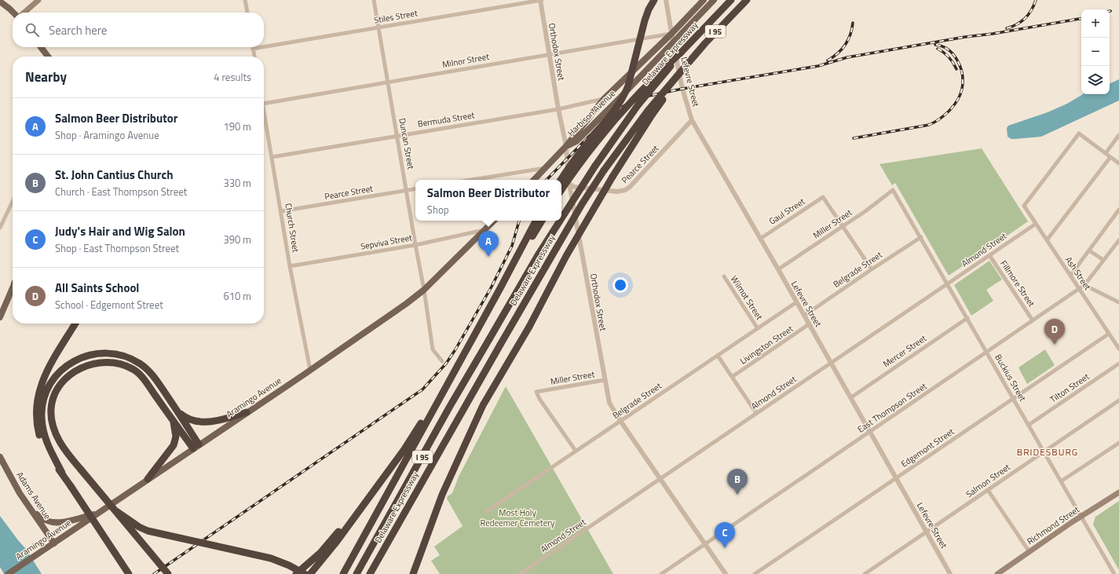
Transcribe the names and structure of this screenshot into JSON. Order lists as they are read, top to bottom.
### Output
{
  "streets": {
    "highway": ["I 95", "Delaware Expressway"],
    "main road": [
      "Harbison Avenue",
      "Aramingo Avenue",
      "Adams Avenue",
      "Richmond Street"
    ],
    "street": [
      "Stiles Street",
      "Orthodox Street",
      "Milnor Street",
      "Lefevre Street",
      "Bermuda Street",
      "Duncan Street",
      "Pearce Street",
      "Gaul Street",
      "Miller Street",
      "Church Street",
      "Sepviva Street",
      "Almond Street",
      "Belgrade Street",
      "Ash Street",
      "Fillmore Street",
      "Wilmot Street",
      "Livingston Street",
      "Mercer Street",
      "Buckius Street",
      "Tilton Street",
      "East Thompson Street",
      "Edgemont Street",
      "Salmon Street"
    ]
  },
  "crossings": [
    ["Stiles Street", "Orthodox Street"],
    ["Stiles Street", "Duncan Street"],
    ["I 95", "Delaware Expressway"],
    ["Orthodox Street", "Milnor Street"],
    ["Orthodox Street", "Harbison Avenue"],
    ["Orthodox Street", "Bermuda Street"],
    ["Orthodox Street", "Pearce Street"],
    ["Orthodox Street", "Miller Street"],
    ["Orthodox Street", "Almond Street"],
    ["Orthodox Street", "Belgrade Street"],
    ["Orthodox Street", "East Thompson Street"],
    ["Milnor Street", "Lefevre Street"],
    ["Milnor Street", "Harbison Avenue"],
    ["Milnor Street", "Duncan Street"],
    ["Lefevre Street", "Harbison Avenue"],
    ["Lefevre Street", "Pearce Street"],
    ["Lefevre Street", "Gaul Street"],
    ["Lefevre Street", "Miller Street"],
    ["Lefevre Street", "Almond Street"],
    ["Lefevre Street", "Belgrade Street"],
    ["Lefevre Street", "Livingston Street"],
    ["Lefevre Street", "Mercer Street"],
    ["Lefevre Street", "East Thompson Street"],
    ["Lefevre Street", "Edgemont Street"],
    ["Lefevre Street", "Salmon Street"],
    ["Harbison Avenue", "Bermuda Street"],
    ["Bermuda Street", "Duncan Street"],
    ["Bermuda Street", "Church Street"],
    ["Duncan Street", "Pearce Street"],
    ["Duncan Street", "Sepviva Street"],
    ["Duncan Street", "Aramingo Avenue"],
    ["Pearce Street", "Church Street"],
    ["Gaul Street", "Miller Street"],
    ["Miller Street", "Belgrade Street"],
    ["Miller Street", "Buckius Street"],
    ["Church Street", "Sepviva Street"],
    ["Church Street", "Aramingo Avenue"],
    ["Sepviva Street", "Aramingo Avenue"],
    ["Almond Street", "Ash Street"],
    ["Almond Street", "Fillmore Street"],
    ["Almond Street", "Buckius Street"],
    ["Belgrade Street", "Wilmot Street"],
    ["Belgrade Street", "Buckius Street"],
    ["Ash Street", "East Thompson Street"],
    ["Ash Street", "Edgemont Street"],
    ["Fillmore Street", "East Thompson Street"],
    ["Mercer Street", "Buckius Street"],
    ["Buckius Street", "Tilton Street"],
    ["Buckius Street", "East Thompson Street"],
    ["Buckius Street", "Edgemont Street"],
    ["Buckius Street", "Salmon Street"],
    ["Buckius Street", "Richmond Street"],
    ["Aramingo Avenue", "Adams Avenue"]
  ],
  "districts": ["BRIDESBURG"],
  "parks": ["Most Holy Redeemer Cemetery"],
  "page": {
    "map_buttons": ["+", "−"],
    "search": "Search here",
    "heading": ["Nearby", "4 results"],
    "list": [
      {
        "mark": "A",
        "name": "Salmon Beer Distributor",
        "note": "Shop · Aramingo Avenue",
        "value": "190 m"
      },
      {
        "mark": "B",
        "name": "St. John Cantius Church",
        "note": "Church · East Thompson Street",
        "value": "330 m"
      },
      {
        "mark": "C",
        "name": "Judy's Hair and Wig Salon",
        "note": "Shop · East Thompson Street",
        "value": "390 m"
      },
      {
        "mark": "D",
        "name": "All Saints School",
        "note": "School · Edgemont Street",
        "value": "610 m"
      }
    ],
    "popup": ["Salmon Beer Distributor", "Shop"],
    "pins": [
      "A",
      "D",
      "B",
      "C"
    ]
  }
}
